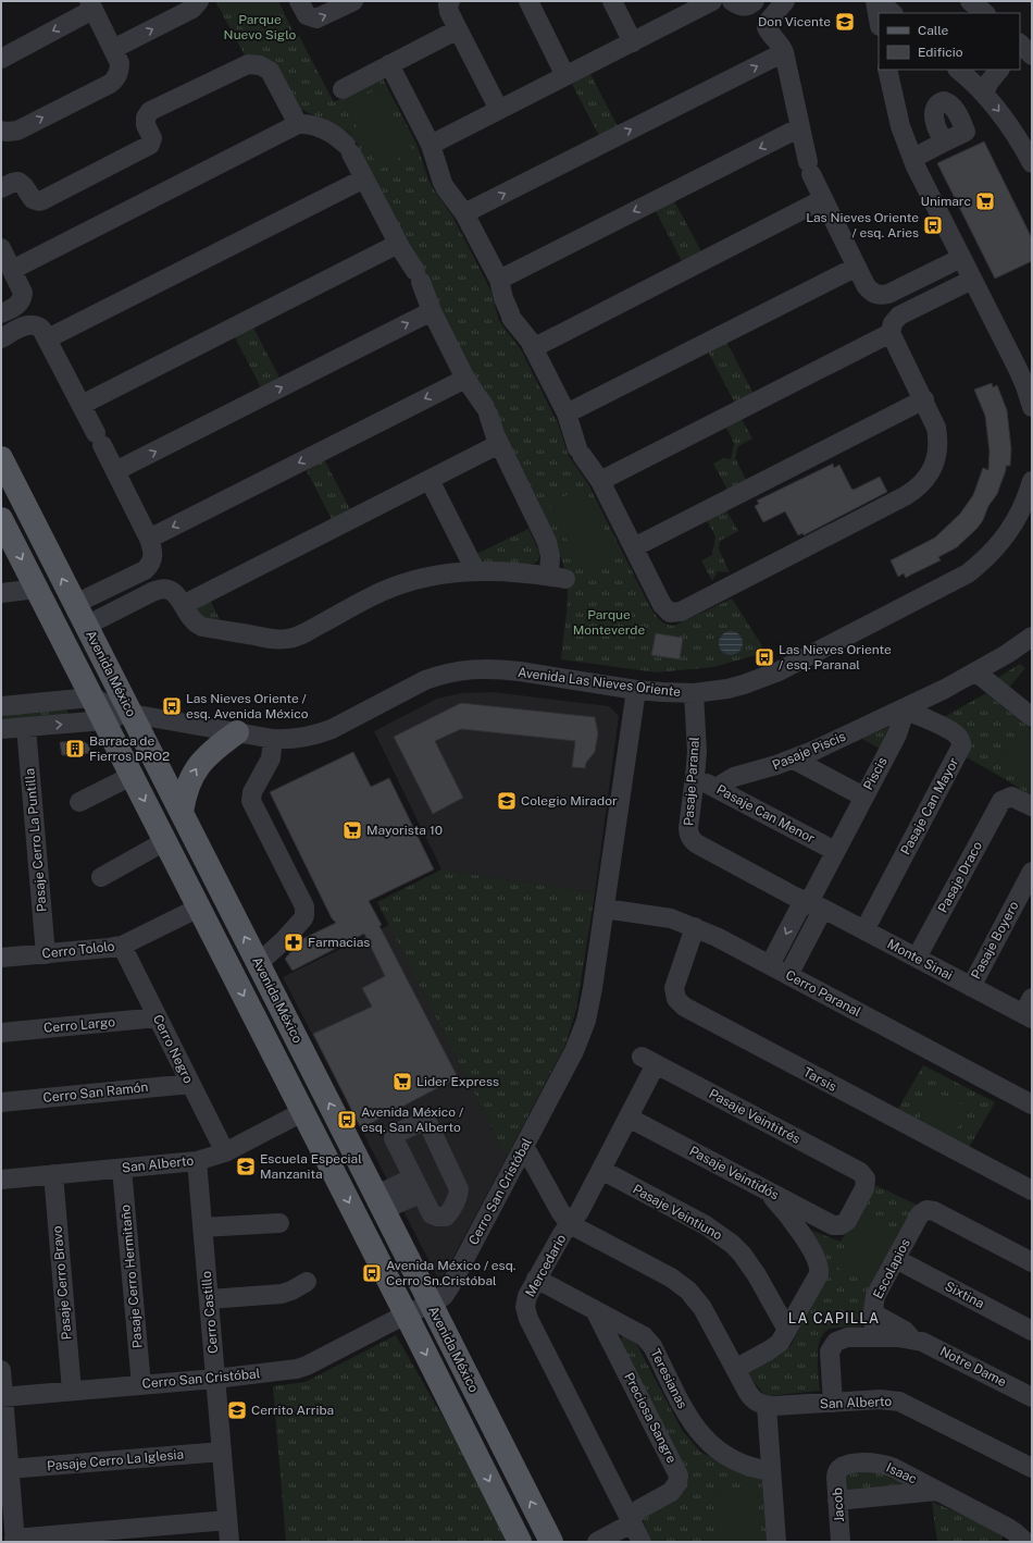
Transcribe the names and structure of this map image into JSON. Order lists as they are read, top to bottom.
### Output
{
  "streets": {
    "main road": ["Avenida México"],
    "street": [
      "Avenida Las Nieves Oriente",
      "Pasaje Piscis",
      "Piscis",
      "Pasaje Paranal",
      "Pasaje Can Mayor",
      "Pasaje Can Menor",
      "Pasaje Cerro La Puntilla",
      "Pasaje Draco",
      "Pasaje Boyero",
      "Cerro Tololo",
      "Monte Sinai",
      "Cerro Paranal",
      "Cerro Largo",
      "Cerro Negro",
      "Tarsis",
      "Cerro San Ramón",
      "Pasaje Veintitrés",
      "San Alberto",
      "Pasaje Veintidós",
      "Cerro San Cristóbal",
      "Pasaje Veintiuno",
      "Mercedario",
      "Escolapios",
      "Pasaje Cerro Hermitaño",
      "Pasaje Cerro Bravo",
      "Sixtina",
      "Cerro Castillo",
      "Notre Dame",
      "Teresianas",
      "Preciosa Sangre",
      "Pasaje Cerro La Iglesia",
      "Isaac",
      "Jacob"
    ]
  },
  "crossings": [
    ["Avenida México", "Avenida Las Nieves Oriente"],
    ["Avenida México", "Cerro Tololo"],
    ["Avenida México", "San Alberto"],
    ["Avenida México", "Cerro San Cristóbal"],
    ["Avenida Las Nieves Oriente", "Pasaje Paranal"],
    ["Avenida Las Nieves Oriente", "Pasaje Cerro La Puntilla"],
    ["Avenida Las Nieves Oriente", "Cerro San Cristóbal"],
    ["Pasaje Piscis", "Piscis"],
    ["Pasaje Piscis", "Pasaje Can Mayor"],
    ["Pasaje Piscis", "Pasaje Can Menor"],
    ["Piscis", "Pasaje Paranal"],
    ["Piscis", "Pasaje Can Mayor"],
    ["Piscis", "Pasaje Can Menor"],
    ["Piscis", "Monte Sinai"],
    ["Piscis", "Cerro Paranal"],
    ["Pasaje Paranal", "Pasaje Can Menor"],
    ["Pasaje Paranal", "Monte Sinai"],
    ["Pasaje Can Mayor", "Monte Sinai"],
    ["Pasaje Cerro La Puntilla", "Cerro Tololo"],
    ["Pasaje Draco", "Monte Sinai"],
    ["Pasaje Boyero", "Monte Sinai"],
    ["Cerro Tololo", "Cerro Negro"],
    ["Cerro Paranal", "Tarsis"],
    ["Cerro Paranal", "Cerro San Cristóbal"],
    ["Cerro Largo", "Cerro Negro"],
    ["Cerro Negro", "Cerro San Ramón"],
    ["Cerro Negro", "San Alberto"],
    ["Pasaje Veintitrés", "Pasaje Veintidós"],
    ["Pasaje Veintitrés", "Mercedario"],
    ["San Alberto", "Pasaje Cerro Hermitaño"],
    ["San Alberto", "Pasaje Cerro Bravo"],
    ["San Alberto", "Cerro Castillo"],
    ["Pasaje Veintidós", "Mercedario"],
    ["Cerro San Cristóbal", "Pasaje Cerro Hermitaño"],
    ["Cerro San Cristóbal", "Pasaje Cerro Bravo"],
    ["Cerro San Cristóbal", "Cerro Castillo"],
    ["Pasaje Veintiuno", "Mercedario"],
    ["Mercedario", "Teresianas"],
    ["Mercedario", "Preciosa Sangre"],
    ["Escolapios", "Sixtina"],
    ["Escolapios", "Notre Dame"],
    ["Cerro Castillo", "Pasaje Cerro La Iglesia"],
    ["Teresianas", "Preciosa Sangre"],
    ["Isaac", "Jacob"]
  ],
  "districts": ["LA CAPILLA"],
  "parks": ["Parque Nuevo Siglo", "Parque Monteverde"],
  "places": {
    "school or university": [
      "Don Vicente",
      "Colegio Mirador",
      "Escuela Especial Manzanita",
      "Cerrito Arriba"
    ],
    "supermarket": ["Unimarc", "Mayorista 10", "Lider Express"],
    "bus stop": [
      "Las Nieves Oriente / esq. Aries",
      "Las Nieves Oriente / esq. Paranal",
      "Las Nieves Oriente / esq. Avenida México",
      "Avenida México / esq. San Alberto",
      "Avenida México / esq. Cerro Sn.Cristóbal"
    ],
    "building": ["Barraca de Fierros DRO2"],
    "pharmacy": ["Farmacias"]
  },
  "legend": ["Calle", "Edificio"]
}
